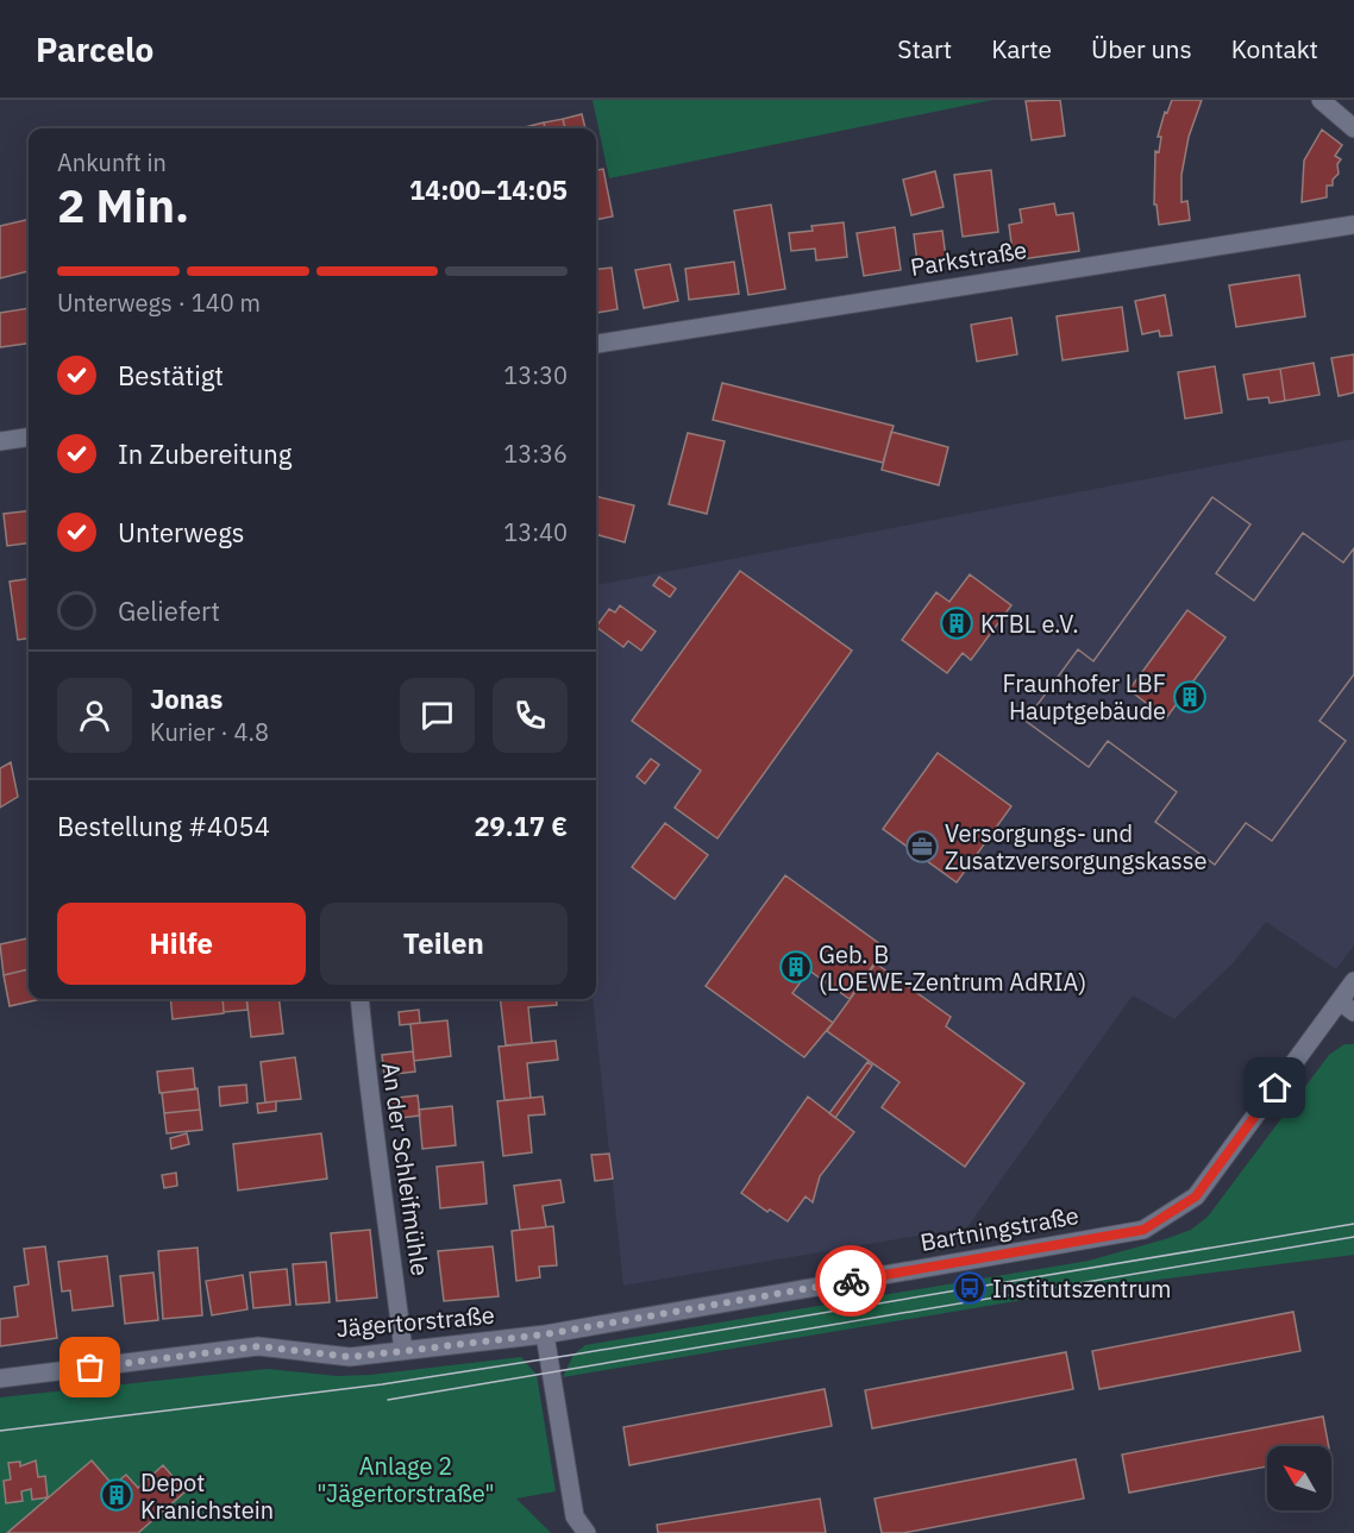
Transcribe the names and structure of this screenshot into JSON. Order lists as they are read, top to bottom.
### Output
{
  "streets": {
    "street": [
      "Parkstraße",
      "An der Schleifmühle",
      "Bartningstraße",
      "Jägertorstraße"
    ]
  },
  "crossings": [
    ["An der Schleifmühle", "Jägertorstraße"],
    ["Bartningstraße", "Jägertorstraße"]
  ],
  "parks": ["Anlage 2 \"Jägertorstraße\""],
  "places": {
    "building": [
      "KTBL e.V.",
      "Fraunhofer LBF Hauptgebäude",
      "Geb. B (LOEWE-Zentrum AdRIA)",
      "Depot Kranichstein"
    ],
    "office": ["Versorgungs- und Zusatzversorgungskasse"],
    "bus stop": ["Institutszentrum"]
  },
  "north": "top left",
  "page": {
    "header": "Parcelo",
    "nav": [
      "Start",
      "Karte",
      "Über uns",
      "Kontakt"
    ],
    "heading": ["2 Min.", "Ankunft in", "14:00–14:05"],
    "panel": [
      "Jonas",
      "Kurier · 4.8",
      "Bestellung #4054",
      "29.17 €"
    ],
    "bar": "Unterwegs · 140 m",
    "list": [
      ["Bestätigt", "13:30"],
      ["In Zubereitung", "13:36"],
      ["Unterwegs", "13:40"],
      "Geliefert"
    ],
    "buttons": ["Hilfe", "Teilen"]
  }
}
